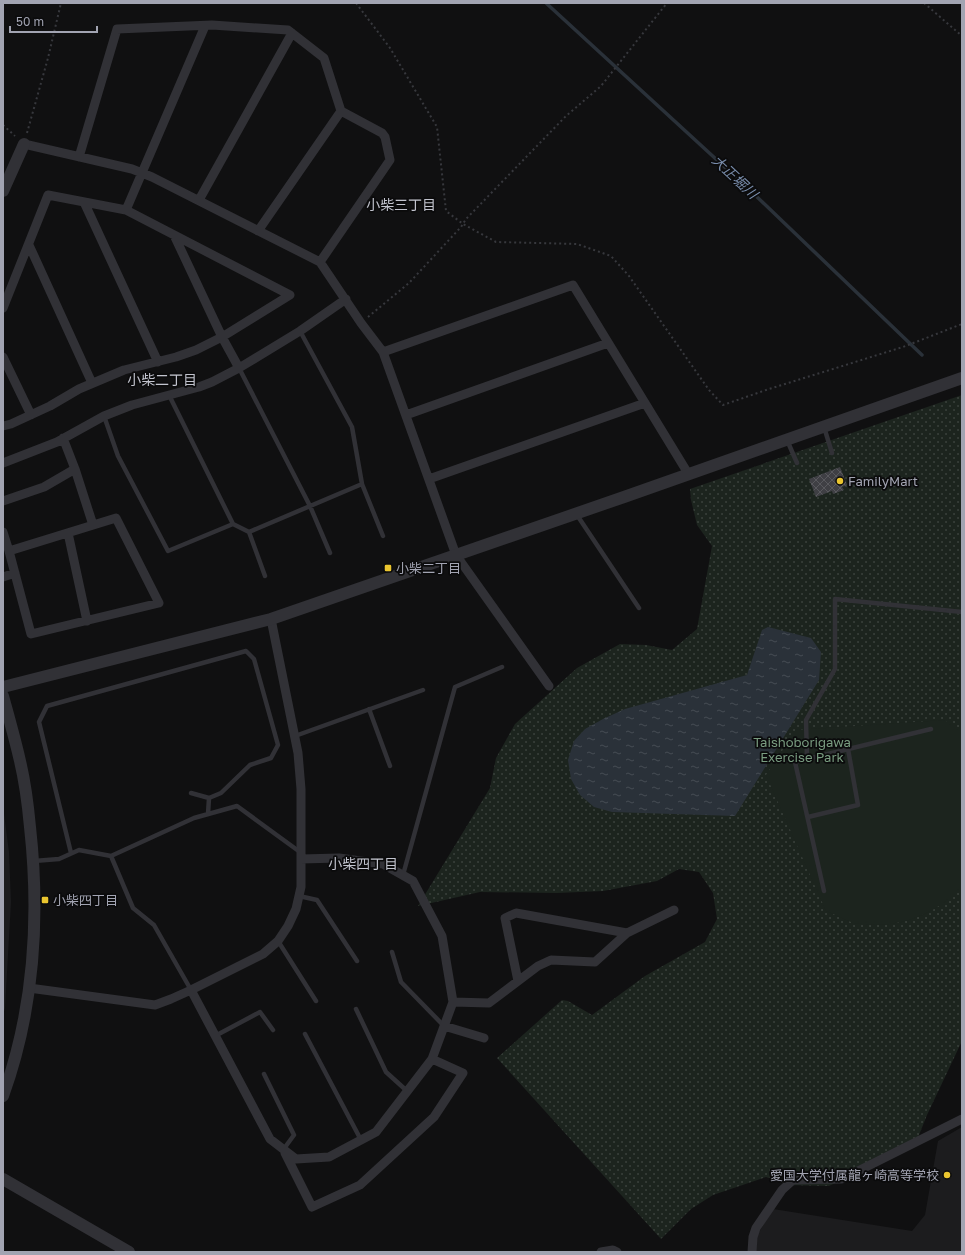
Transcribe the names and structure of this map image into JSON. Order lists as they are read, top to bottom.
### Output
{
  "districts": ["小柴三丁目", "小柴二丁目", "小柴四丁目"],
  "water": ["大正堀川"],
  "parks": ["Taishoborigawa Exercise Park"],
  "places": {
    "other": ["FamilyMart", "愛国大学付属龍ヶ崎高等学校"],
    "transit": ["小柴二丁目", "小柴四丁目"]
  },
  "scale_bar": "50 m"
}
